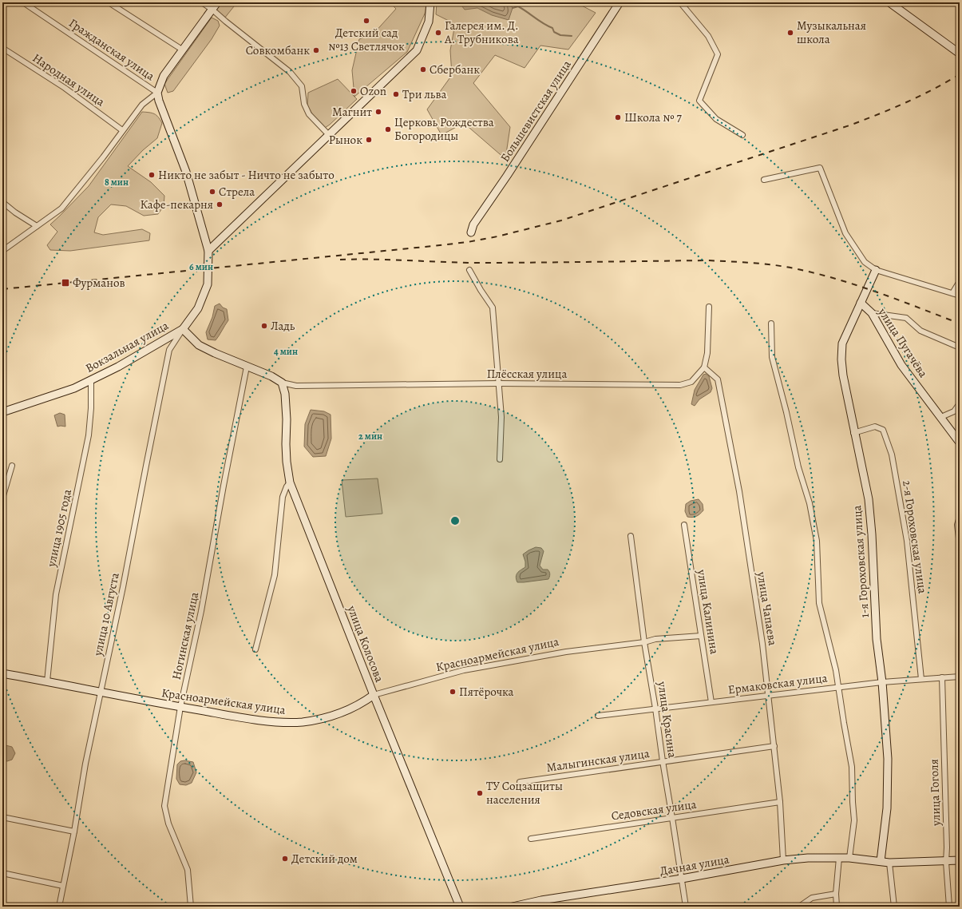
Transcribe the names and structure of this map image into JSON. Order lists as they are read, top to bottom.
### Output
{
  "streets": {
    "main road": [
      "Большевистская улица",
      "улица Пугачёва",
      "Вокзальная улица",
      "1-я Гороховская улица",
      "улица Колосова",
      "Красноармейская улица",
      "Дачная улица"
    ],
    "street": [
      "Гражданская улица",
      "Народная улица",
      "Плёсская улица",
      "улица 1905 года",
      "2-я Гороховская улица",
      "улица Чапаева",
      "улица Калинина",
      "улица 10 Августа",
      "Ногинская улица",
      "Ермаковская улица",
      "улица Красина",
      "Малыгинская улица",
      "улица Гоголя",
      "Седовская улица"
    ]
  },
  "crossings": [
    ["Гражданская улица", "Вокзальная улица"],
    ["улица Пугачёва", "1-я Гороховская улица"],
    ["Вокзальная улица", "улица 1905 года"],
    ["Вокзальная улица", "улица 10 Августа"],
    ["Плёсская улица", "улица Чапаева"],
    ["Плёсская улица", "улица Колосова"],
    ["улица 1905 года", "Красноармейская улица"],
    ["2-я Гороховская улица", "1-я Гороховская улица"],
    ["2-я Гороховская улица", "Ермаковская улица"],
    ["1-я Гороховская улица", "Ермаковская улица"],
    ["1-я Гороховская улица", "Дачная улица"],
    ["улица Чапаева", "Ермаковская улица"],
    ["улица Чапаева", "Малыгинская улица"],
    ["улица Чапаева", "Седовская улица"],
    ["улица Чапаева", "Дачная улица"],
    ["улица Калинина", "Красноармейская улица"],
    ["улица Калинина", "Ермаковская улица"],
    ["улица 10 Августа", "Красноармейская улица"],
    ["Ногинская улица", "Красноармейская улица"],
    ["улица Колосова", "Красноармейская улица"],
    ["Красноармейская улица", "улица Красина"],
    ["Ермаковская улица", "улица Красина"],
    ["Ермаковская улица", "улица Гоголя"],
    ["улица Красина", "Малыгинская улица"],
    ["улица Красина", "Седовская улица"],
    ["улица Красина", "Дачная улица"],
    ["улица Гоголя", "Дачная улица"]
  ],
  "places": {
    "other": [
      "Детский сад №13 Светлячок",
      "Галерея им. Д. А. Трубникова",
      "Музыкальная школа",
      "Совкомбанк",
      "Сбербанк",
      "Ozon",
      "Три льва",
      "Магнит",
      "Школа № 7",
      "Церковь Рождества Богородицы",
      "Рынок",
      "Никто не забыт - Ничто не забыто",
      "Стрела",
      "Кафе-пекарня",
      "Ладь",
      "Пятёрочка",
      "ТУ Соцзащиты населения",
      "Детский дом"
    ],
    "transit": ["Фурманов"]
  },
  "rings": [
    "8 мин",
    "6 мин",
    "4 мин",
    "2 мин"
  ]
}
